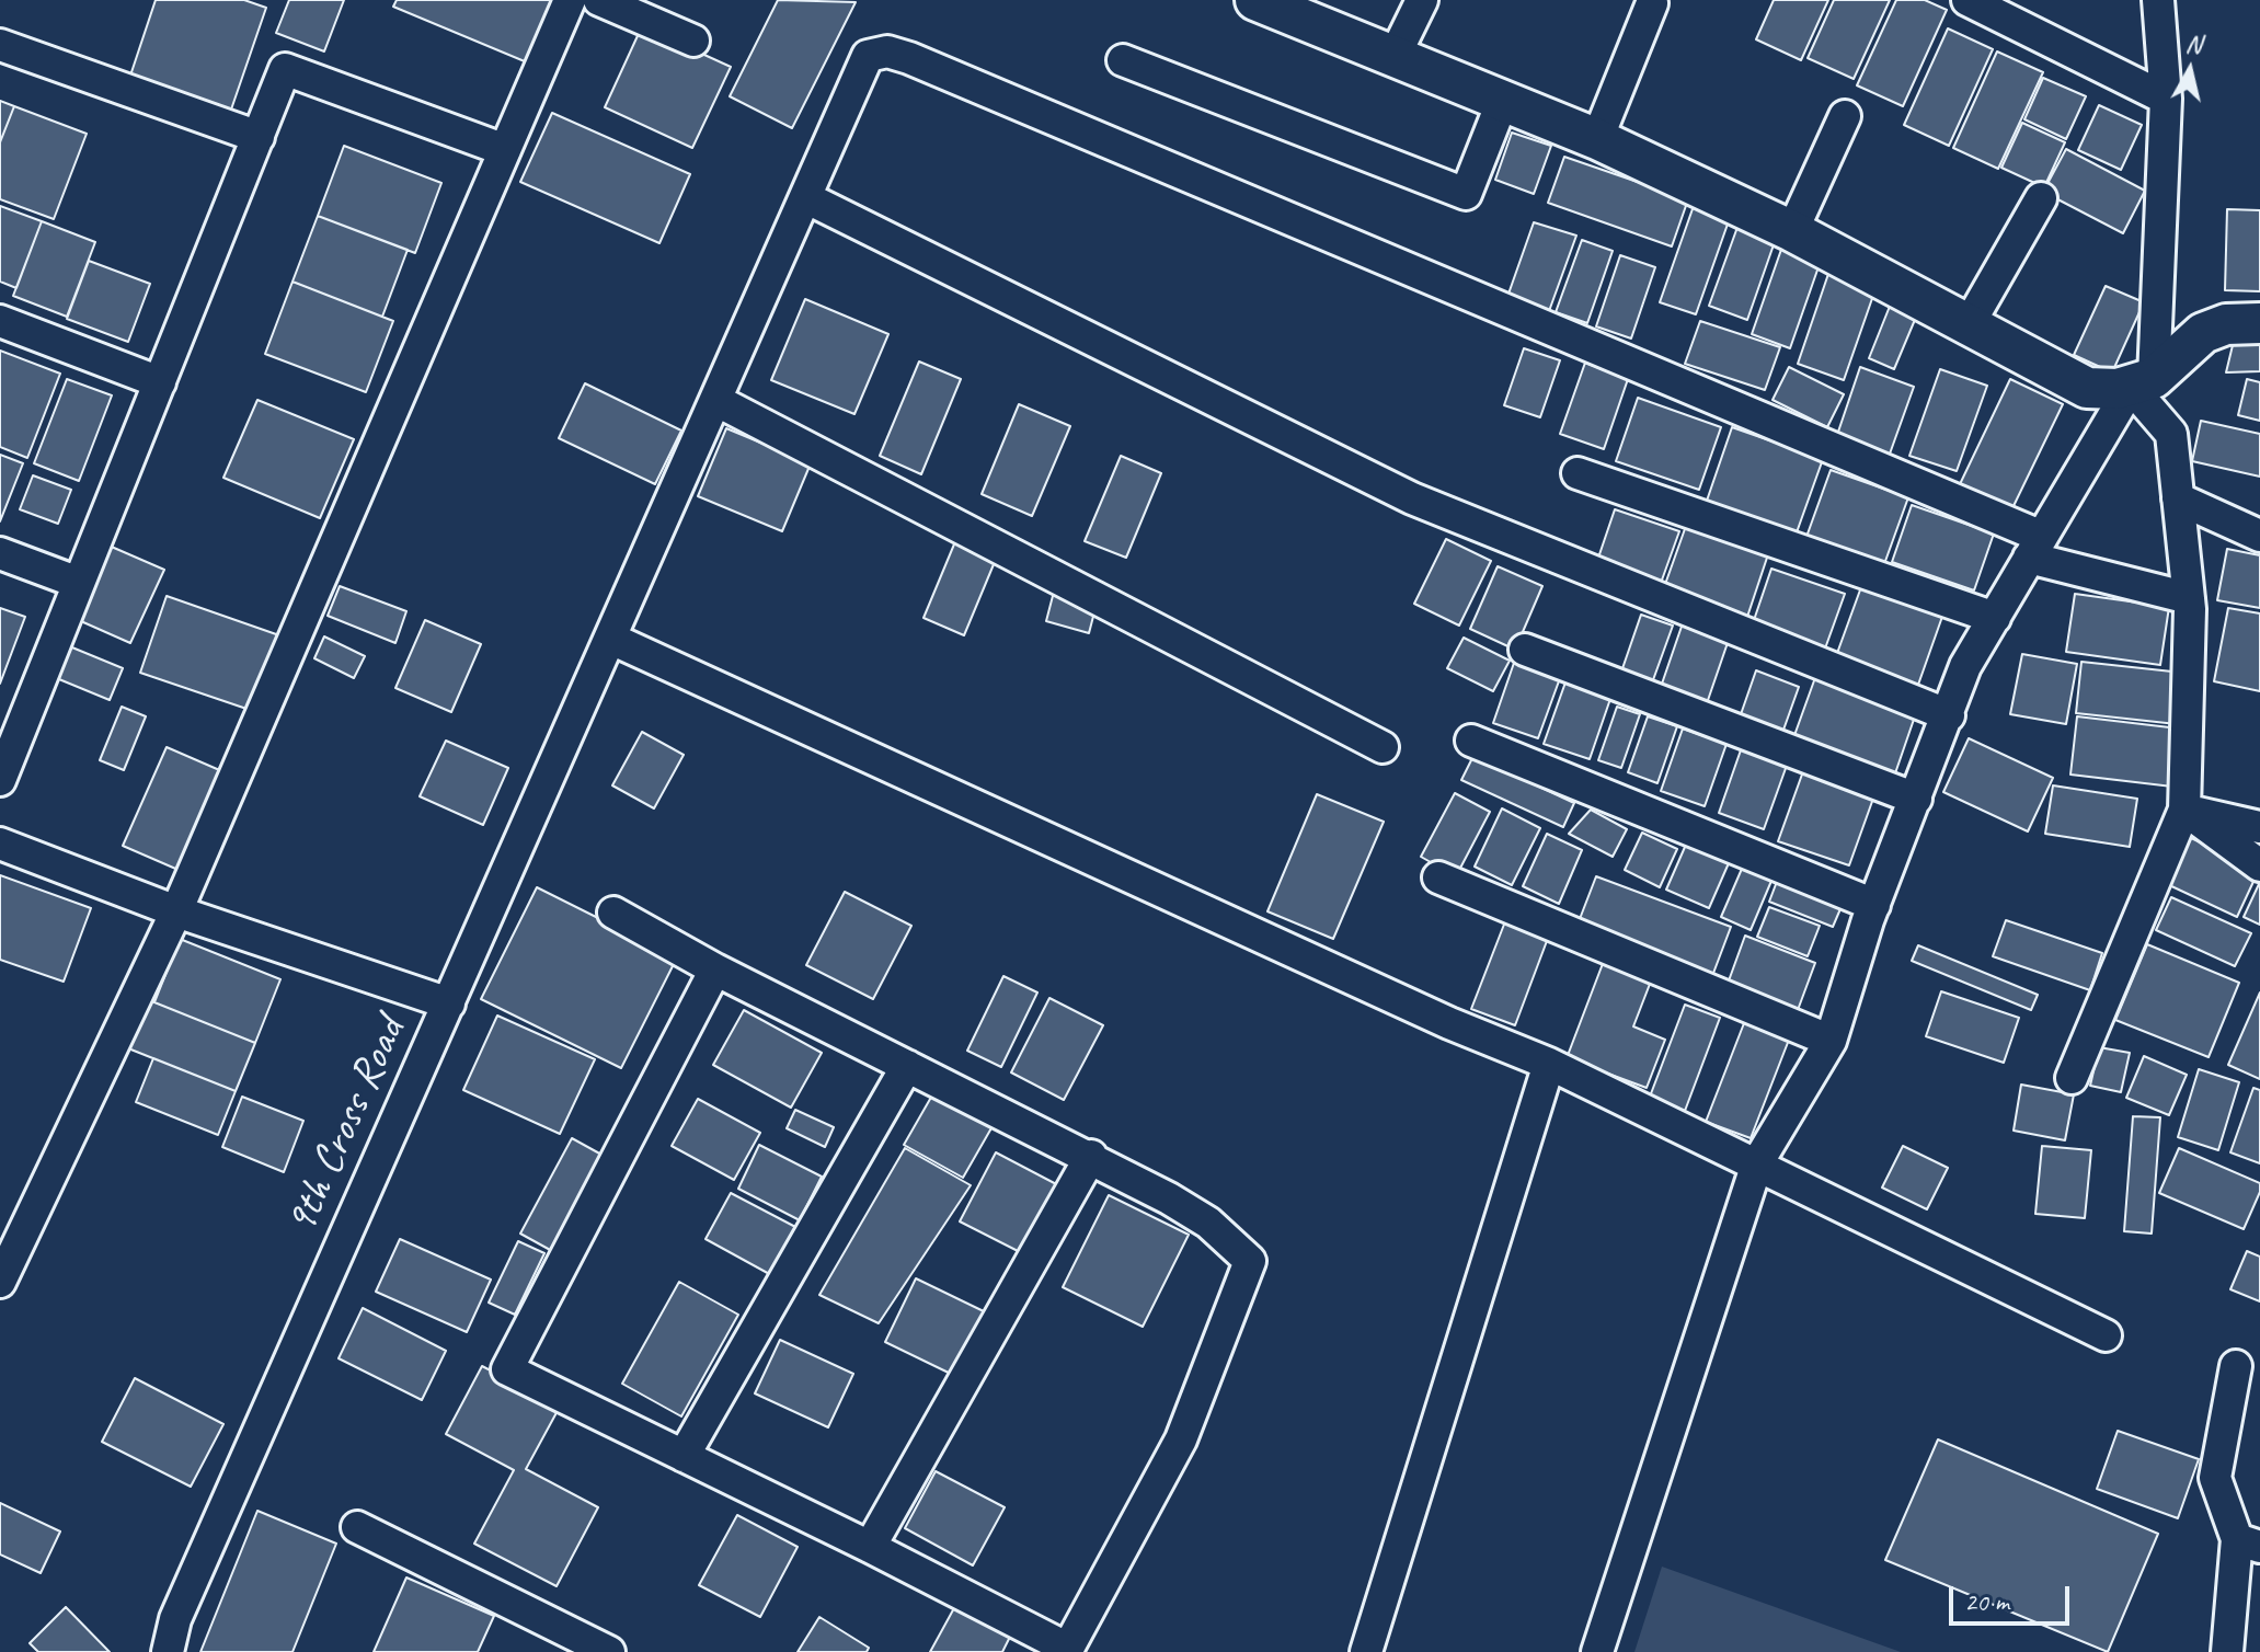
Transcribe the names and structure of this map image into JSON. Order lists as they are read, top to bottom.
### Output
{
  "streets": {
    "street": ["9th Cross Road"]
  },
  "scale_bar": "20 m",
  "north": "top"
}
